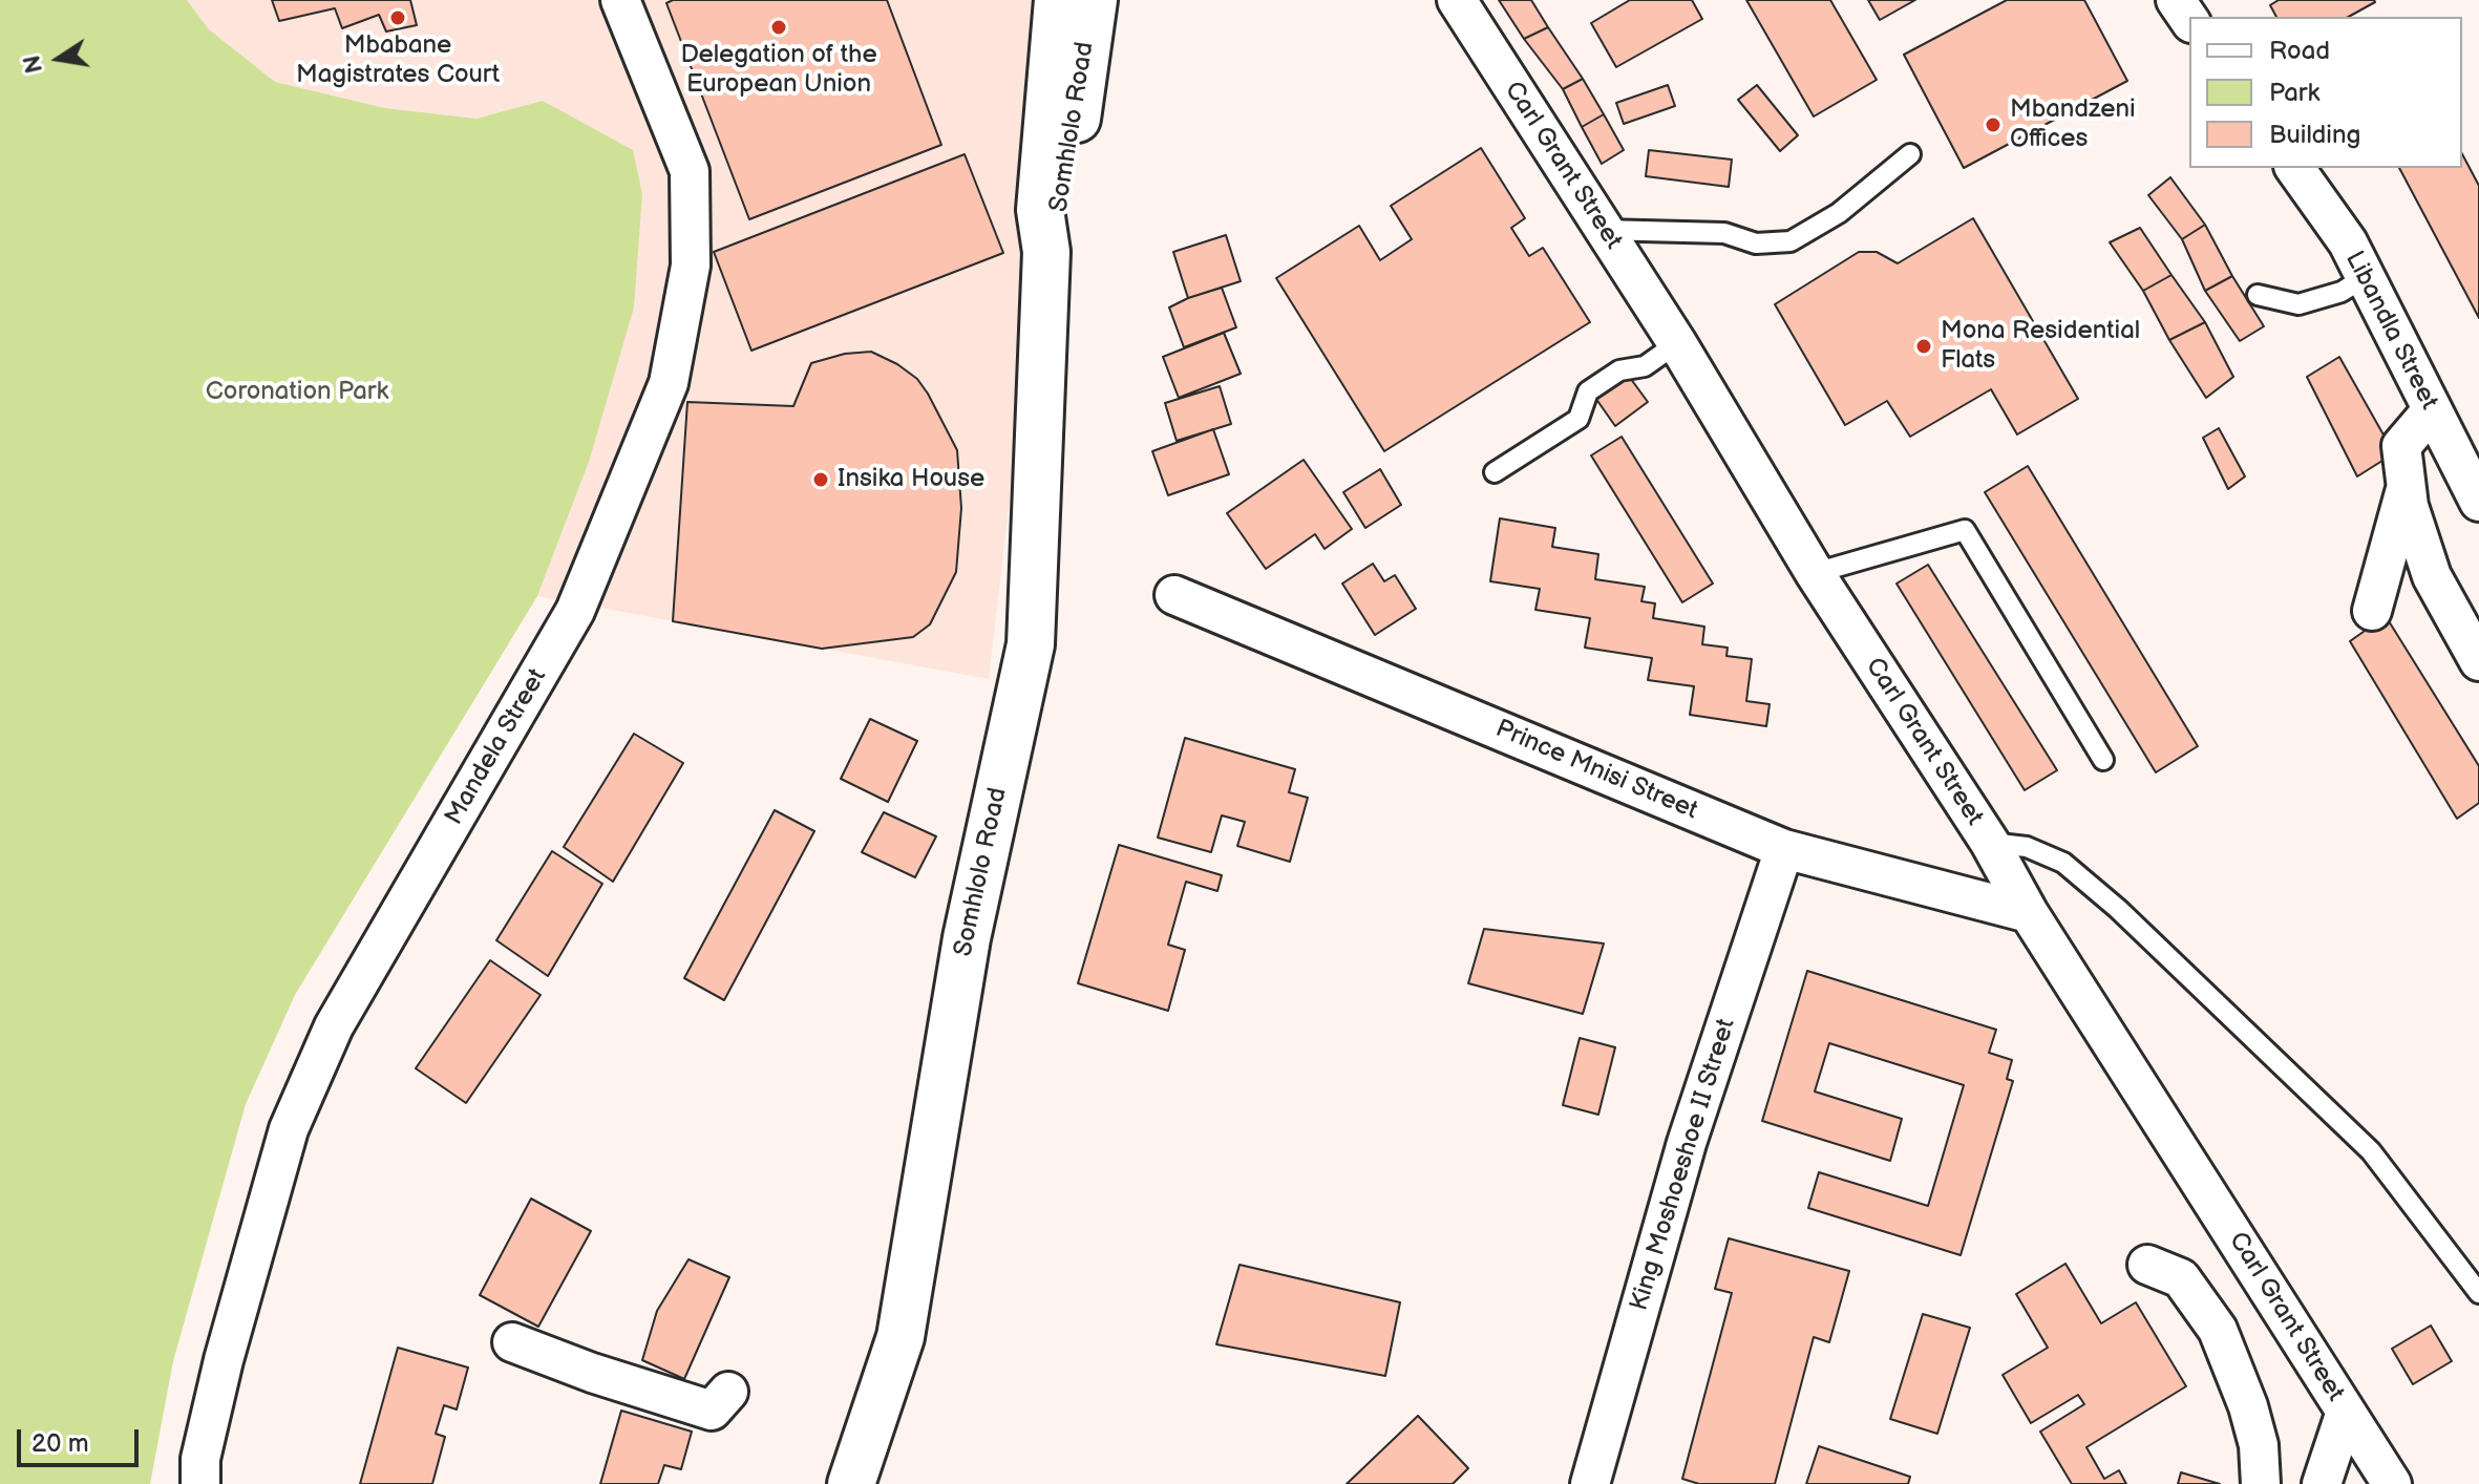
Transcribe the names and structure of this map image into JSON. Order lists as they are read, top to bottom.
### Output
{
  "streets": {
    "main road": ["Somhlolo Road"],
    "street": [
      "Carl Grant Street",
      "Libandla Street",
      "Mandela Street",
      "Prince Mnisi Street",
      "King Moshoeshoe II Street"
    ]
  },
  "crossings": [
    ["Carl Grant Street", "Prince Mnisi Street"],
    ["Prince Mnisi Street", "King Moshoeshoe II Street"]
  ],
  "parks": ["Coronation Park"],
  "places": [
    "Mbabane Magistrates Court",
    "Delegation of the European Union",
    "Mbandzeni Offices",
    "Mona Residential Flats",
    "Insika House"
  ],
  "legend": ["Road", "Park", "Building"],
  "scale_bar": "20 m",
  "north": "left"
}
